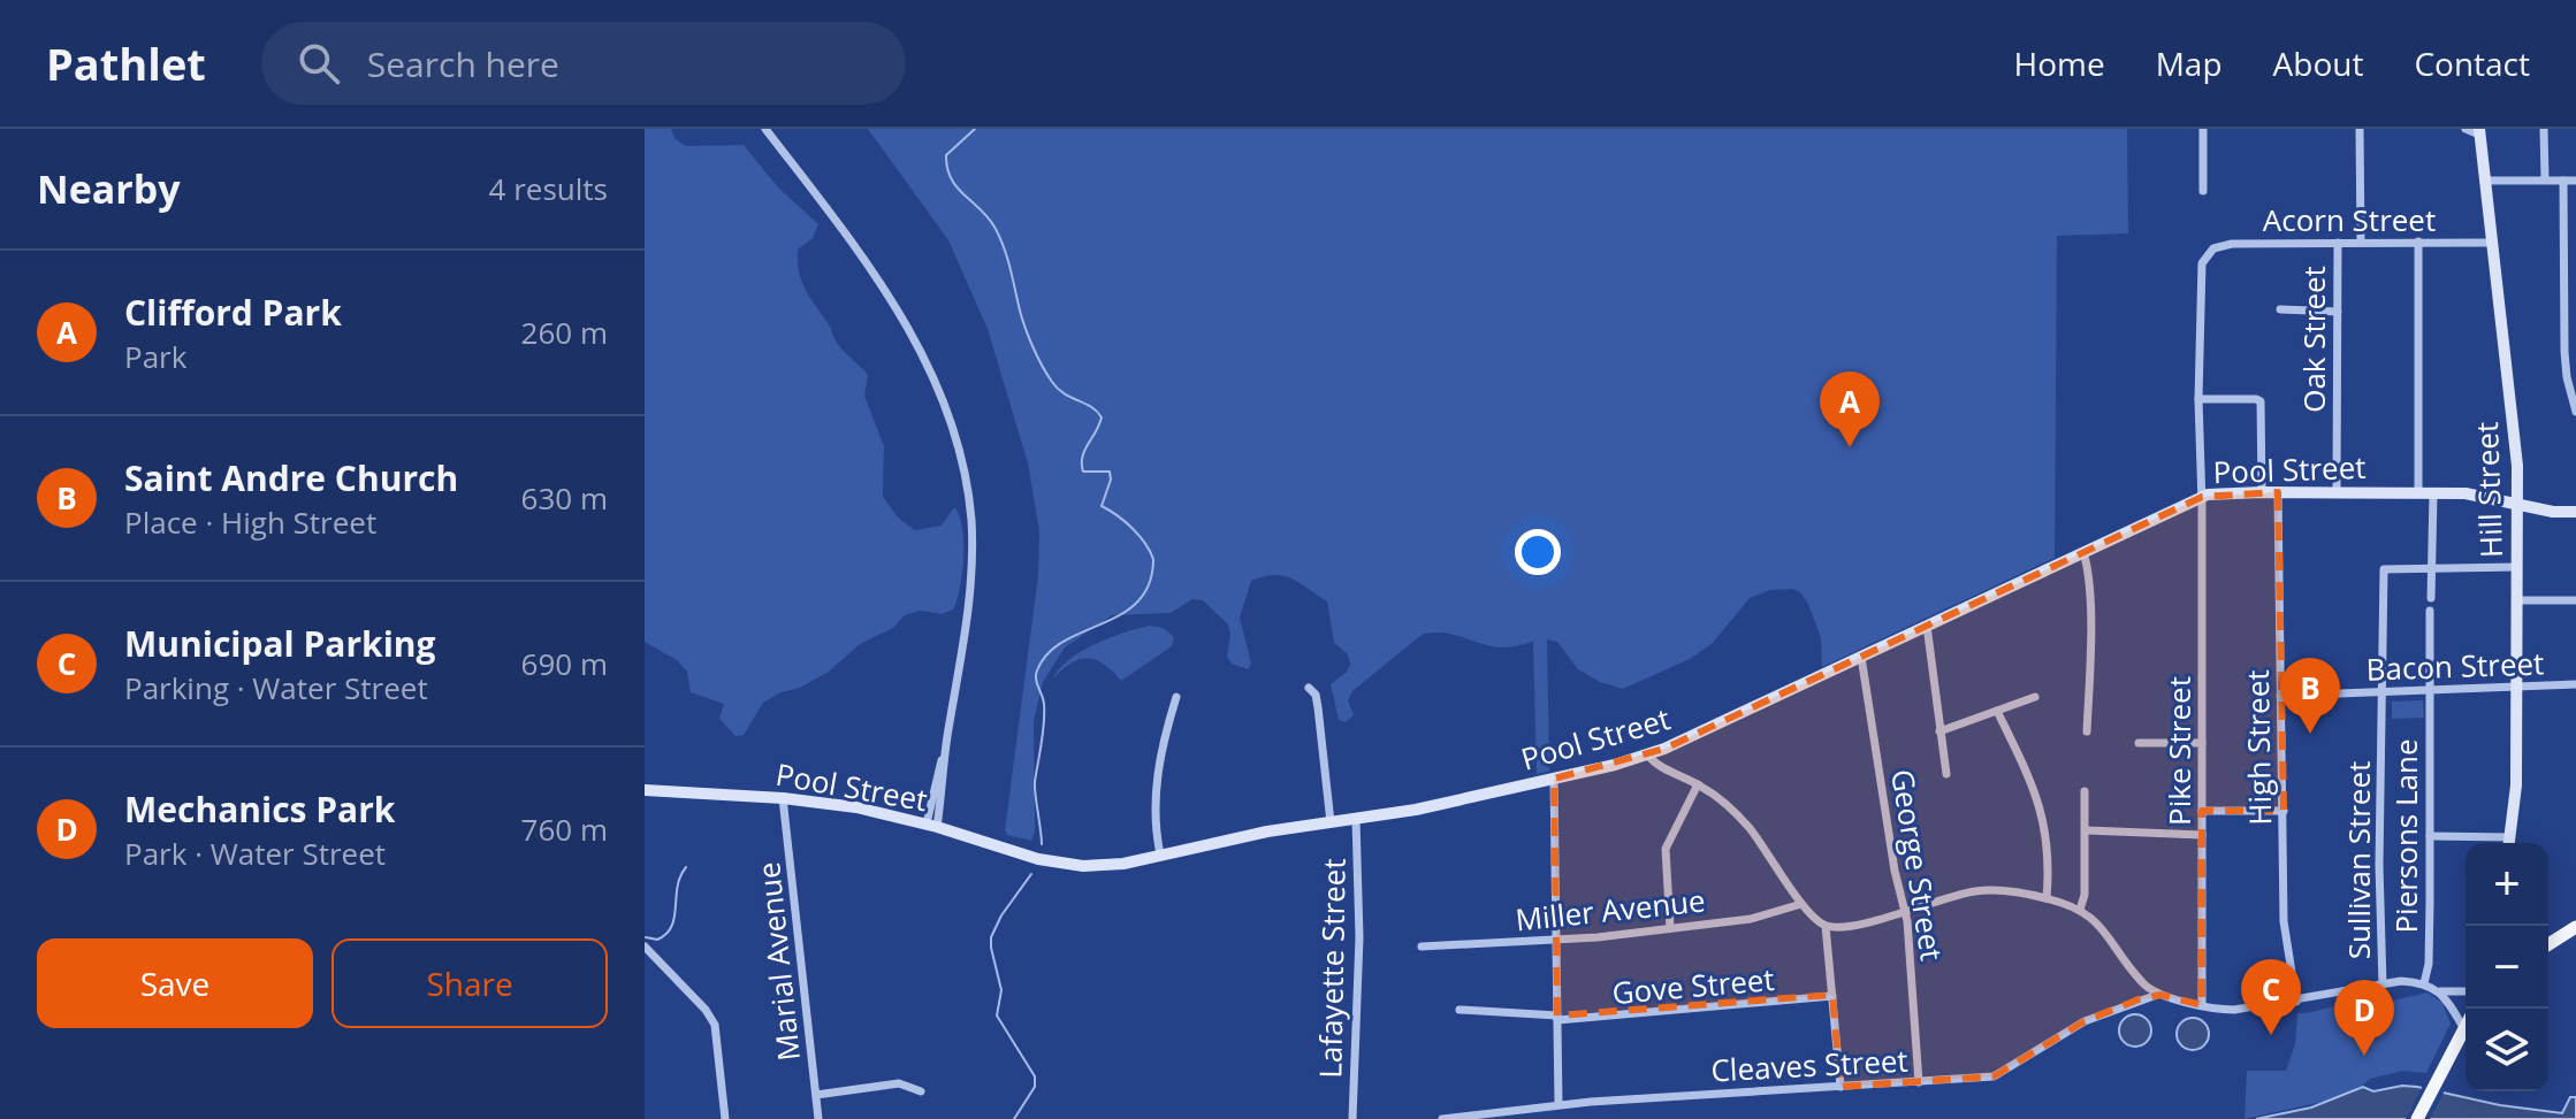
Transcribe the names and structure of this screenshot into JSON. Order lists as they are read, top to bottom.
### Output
{
  "streets": {
    "main road": ["Pool Street", "Hill Street"],
    "street": [
      "Acorn Street",
      "Oak Street",
      "Bacon Street",
      "High Street",
      "Pike Street",
      "Piersons Lane",
      "Sullivan Street",
      "George Street",
      "Miller Avenue",
      "Marial Avenue",
      "Lafayette Street",
      "Gove Street",
      "Cleaves Street"
    ]
  },
  "crossings": [
    ["Acorn Street", "Oak Street"],
    ["Acorn Street", "Hill Street"],
    ["Acorn Street", "Pike Street"],
    ["Oak Street", "Pool Street"],
    ["Pool Street", "Hill Street"],
    ["Pool Street", "High Street"],
    ["Pool Street", "Pike Street"],
    ["Pool Street", "George Street"],
    ["Pool Street", "Marial Avenue"],
    ["Pool Street", "Lafayette Street"],
    ["Hill Street", "Bacon Street"],
    ["Bacon Street", "High Street"],
    ["Bacon Street", "Piersons Lane"],
    ["Bacon Street", "Sullivan Street"],
    ["George Street", "Cleaves Street"]
  ],
  "page": {
    "header": "Pathlet",
    "search": "Search here",
    "nav": [
      "Home",
      "Map",
      "About",
      "Contact"
    ],
    "heading": ["Nearby", "4 results"],
    "list": [
      {
        "mark": "A",
        "name": "Clifford Park",
        "note": "Park",
        "value": "260 m"
      },
      {
        "mark": "B",
        "name": "Saint Andre Church",
        "note": "Place · High Street",
        "value": "630 m"
      },
      {
        "mark": "C",
        "name": "Municipal Parking",
        "note": "Parking · Water Street",
        "value": "690 m"
      },
      {
        "mark": "D",
        "name": "Mechanics Park",
        "note": "Park · Water Street",
        "value": "760 m"
      }
    ],
    "pins": [
      "A",
      "B",
      "C",
      "D"
    ],
    "map_buttons": ["+", "−"],
    "buttons": ["Save", "Share"]
  }
}
